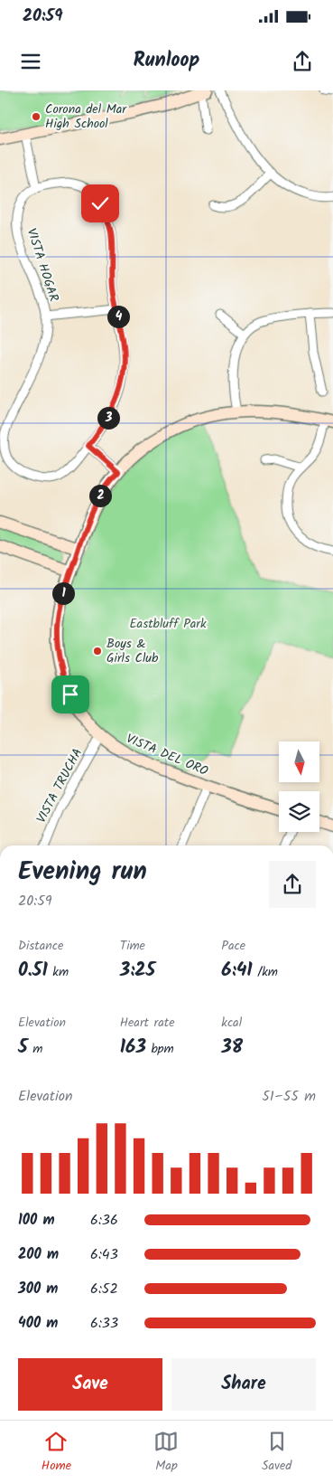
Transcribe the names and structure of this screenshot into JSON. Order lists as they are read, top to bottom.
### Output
{
  "streets": {
    "street": ["VISTA HOGAR", "VISTA DEL ORO", "VISTA TRUCHA"]
  },
  "crossings": [
    ["VISTA DEL ORO", "VISTA TRUCHA"]
  ],
  "parks": ["Eastbluff Park"],
  "places": ["Corona del Mar High School", "Boys & Girls Club"],
  "north": "bottom",
  "page": {
    "status": "20:59",
    "header": "Runloop",
    "pins": [
      "4",
      "3",
      "2",
      "1"
    ],
    "heading": ["Evening run", "20:59"],
    "stats": [
      ["Distance", "0.51 km"],
      ["Time", "3:25"],
      ["Pace", "6:41 /km"],
      ["Elevation", "5 m"],
      ["Heart rate", "163 bpm"],
      ["kcal", "38"]
    ],
    "chart": ["Elevation", "51–55 m"],
    "list": [
      {
        "name": "100 m",
        "note": "6:36"
      },
      {
        "name": "200 m",
        "note": "6:43"
      },
      {
        "name": "300 m",
        "note": "6:52"
      },
      {
        "name": "400 m",
        "note": "6:33"
      }
    ],
    "buttons": ["Save", "Share"],
    "tabs": ["Home", "Map", "Saved"]
  }
}
